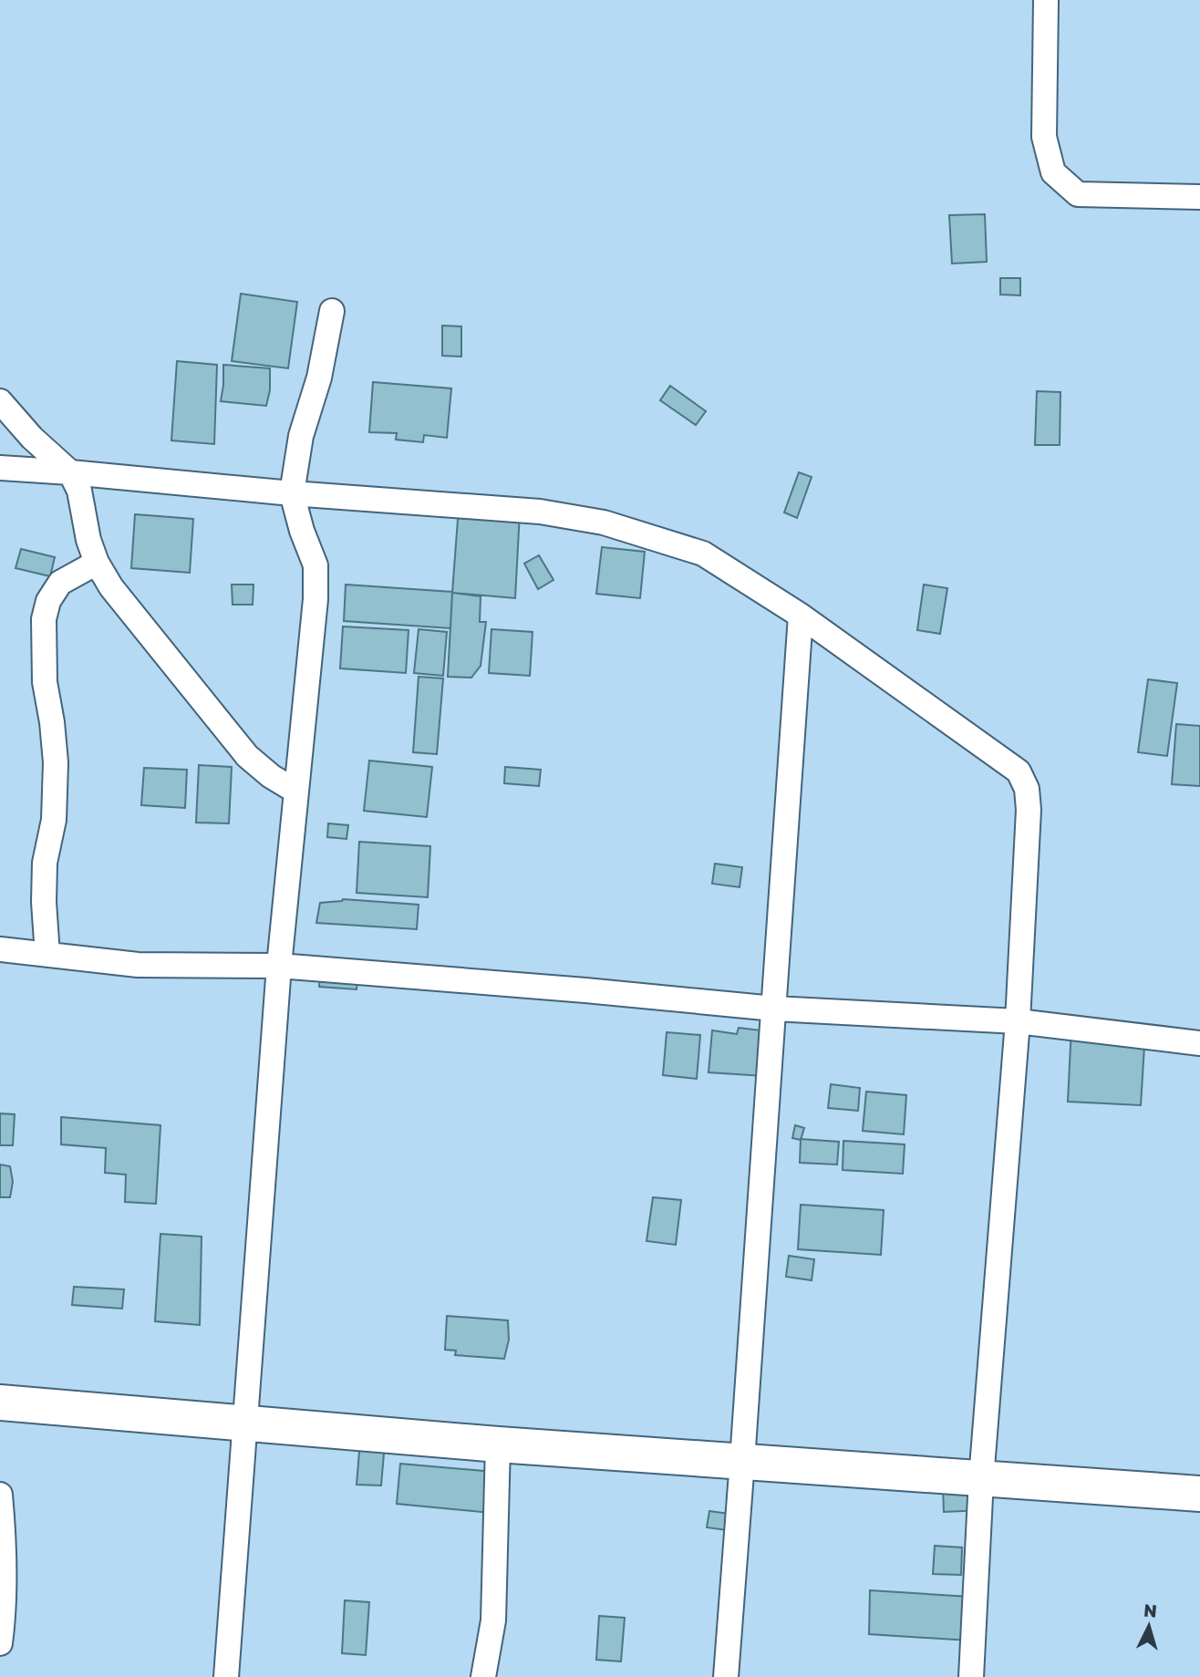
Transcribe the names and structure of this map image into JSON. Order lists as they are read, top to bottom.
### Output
{
  "north": "top"
}
